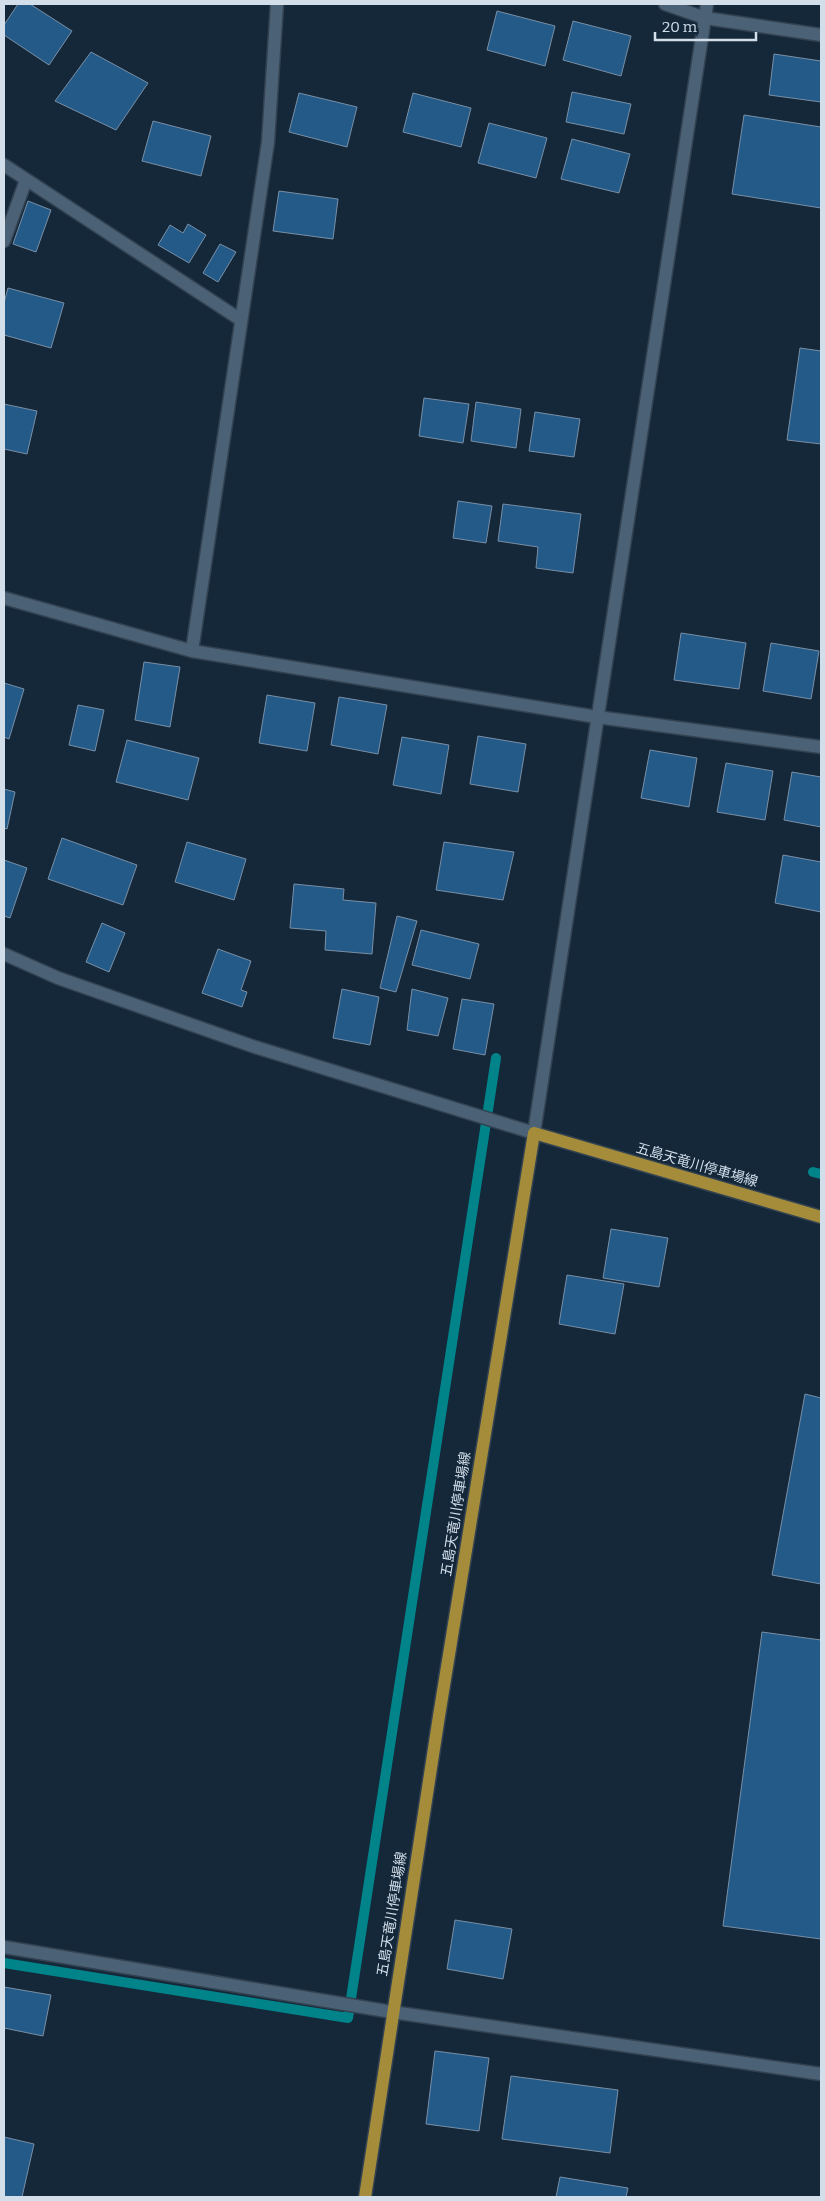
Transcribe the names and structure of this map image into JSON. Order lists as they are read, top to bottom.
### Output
{
  "streets": {
    "main road": ["五島天竜川停車場線"]
  },
  "scale_bar": "20 m"
}
